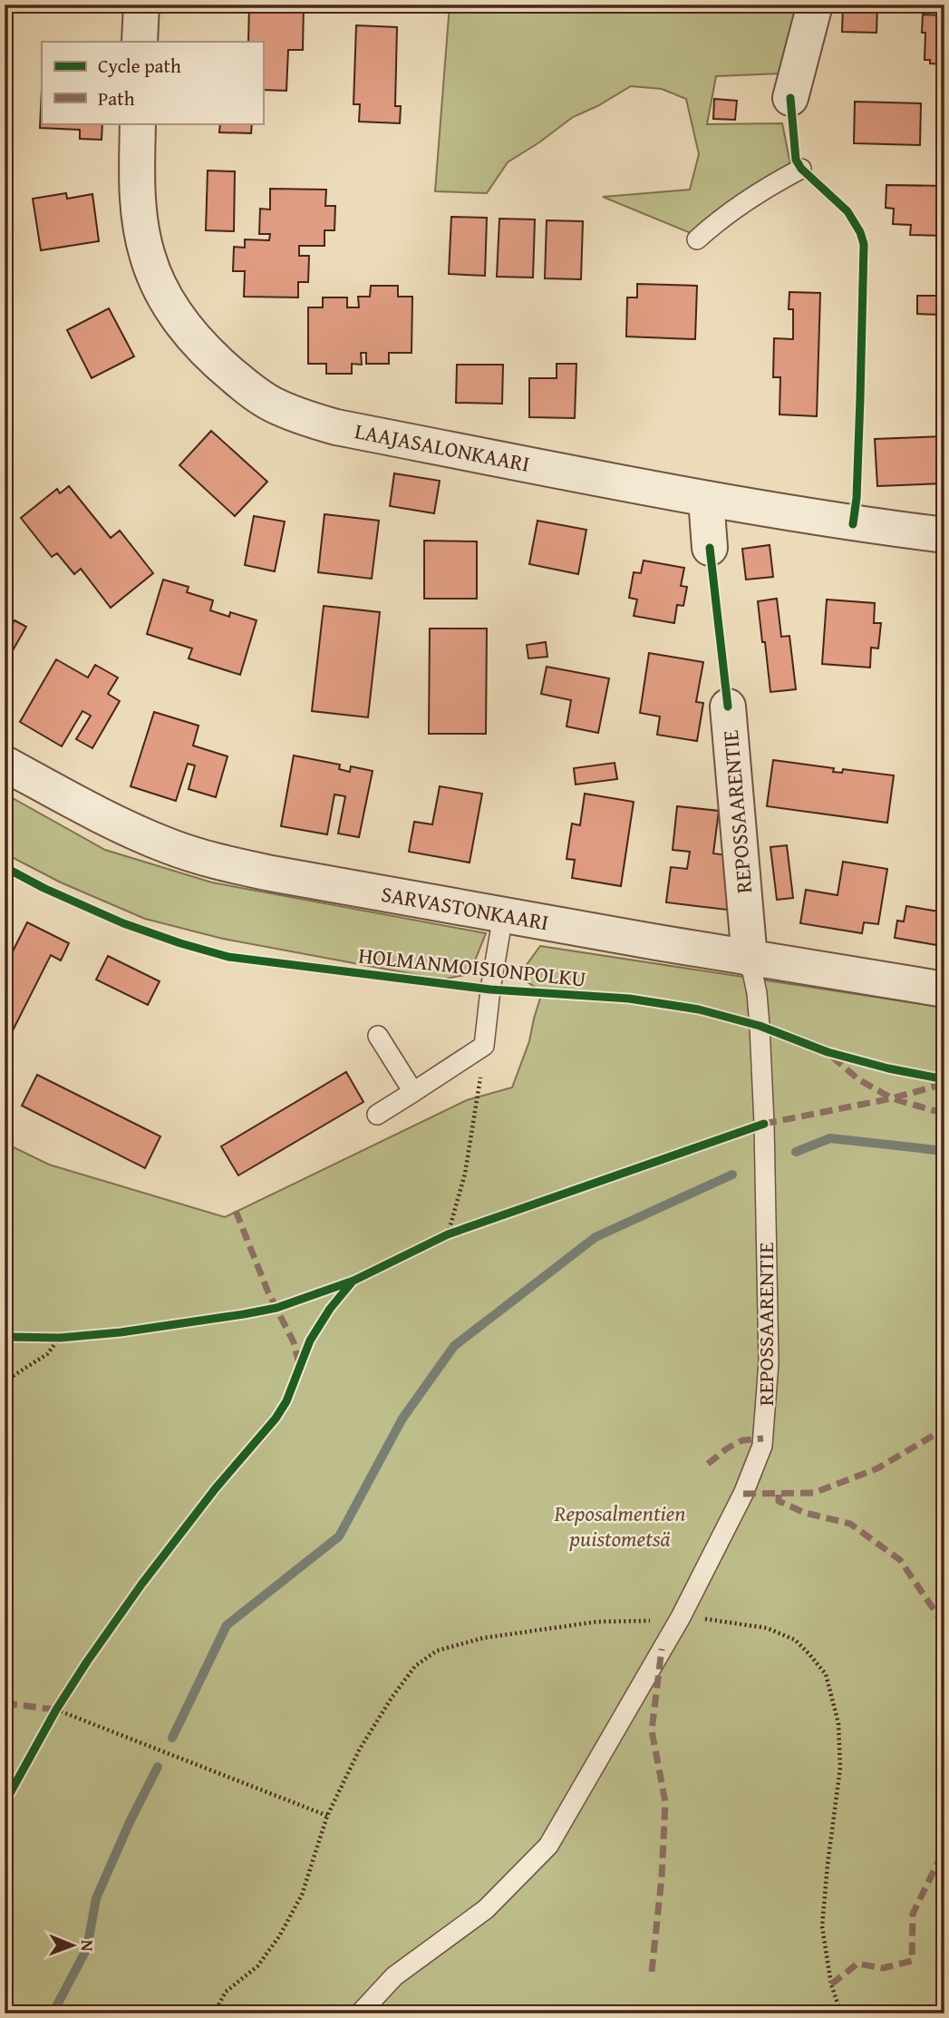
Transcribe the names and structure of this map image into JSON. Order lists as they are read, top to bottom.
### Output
{
  "streets": {
    "street": ["LAAJASALONKAARI", "REPOSSAARENTIE", "SARVASTONKAARI"],
    "cycle path": ["HOLMANMOISIONPOLKU"]
  },
  "crossings": [
    ["REPOSSAARENTIE", "SARVASTONKAARI"]
  ],
  "parks": ["Reposalmentien puistometsä"],
  "legend": ["Cycle path", "Path"],
  "north": "right"
}
